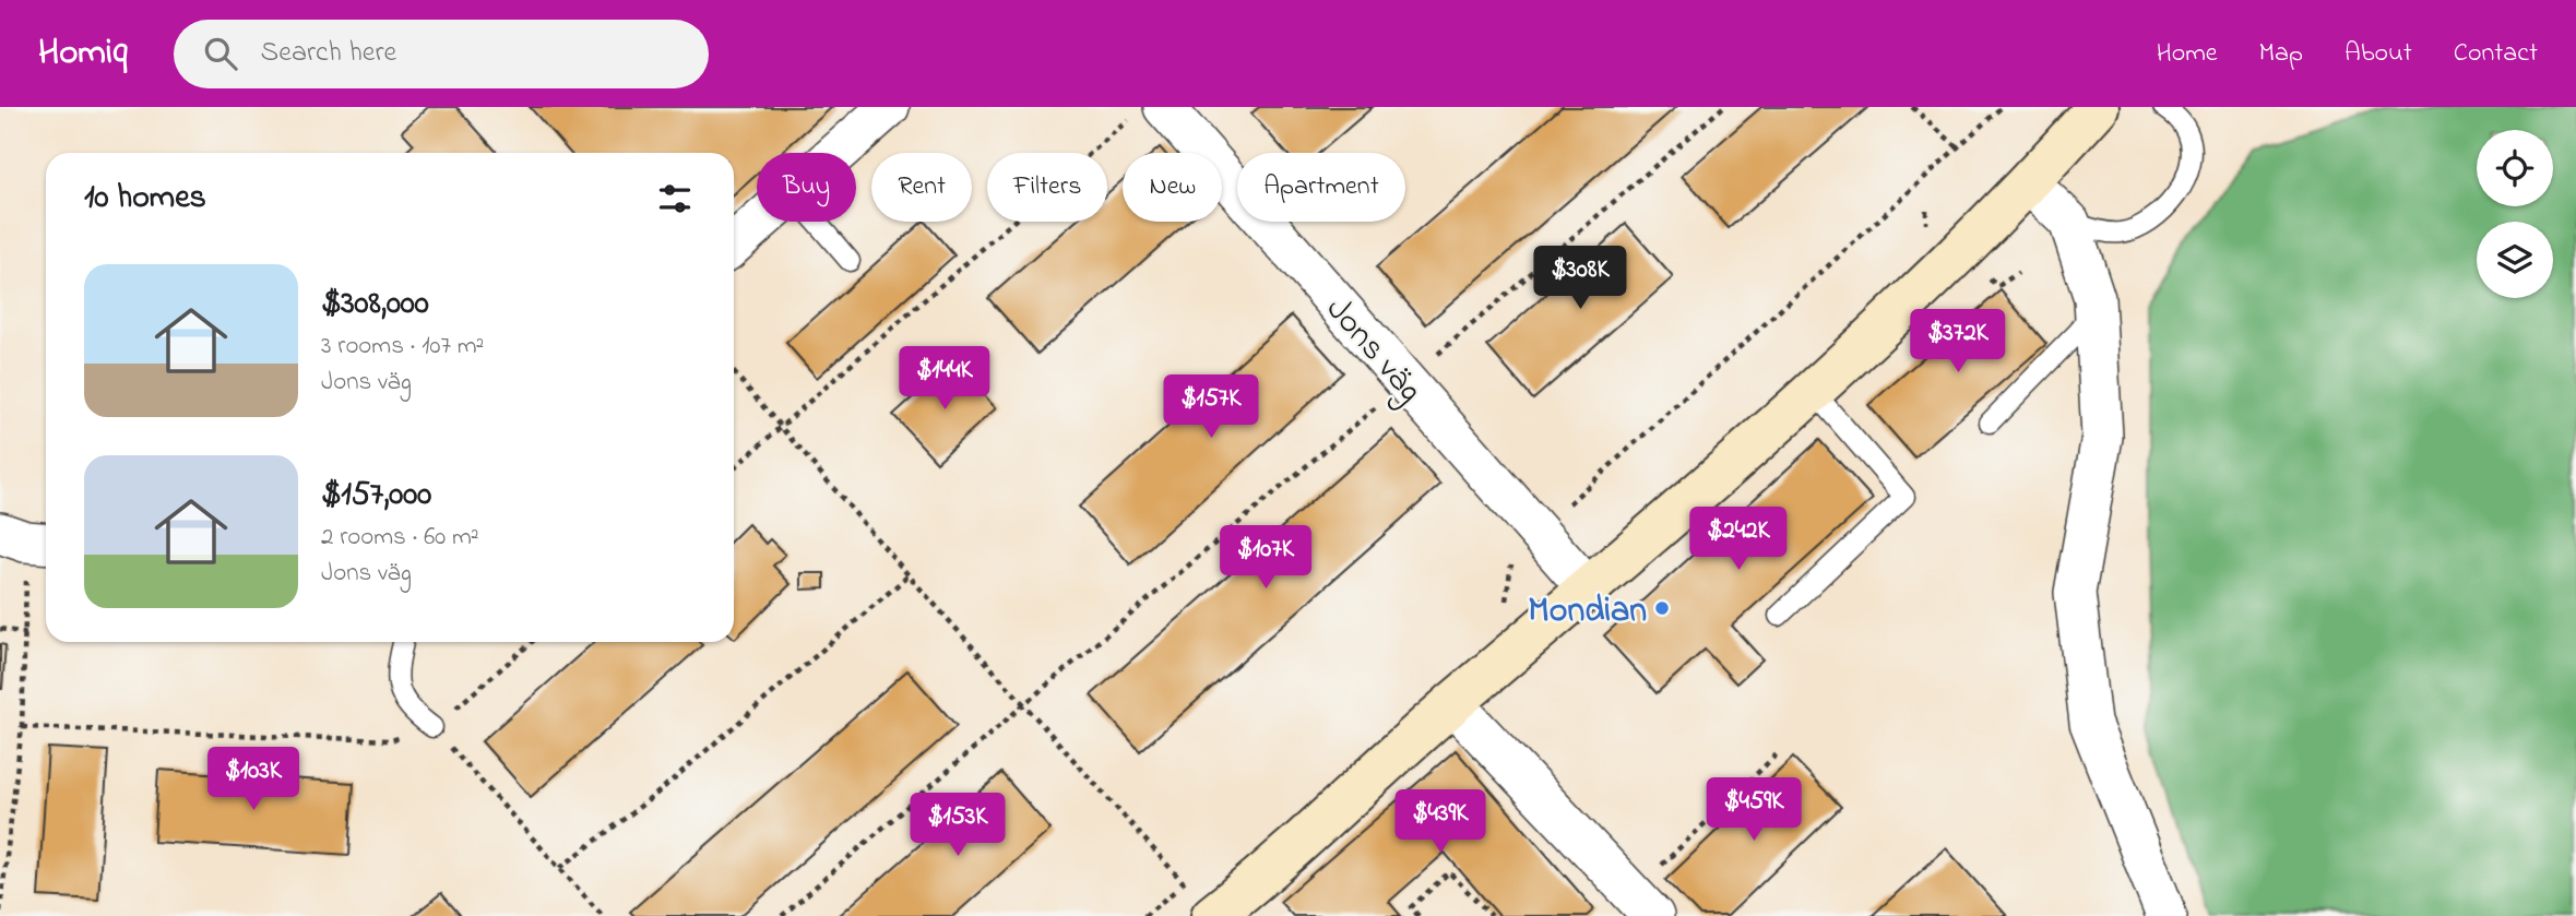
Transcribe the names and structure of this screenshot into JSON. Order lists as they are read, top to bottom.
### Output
{
  "streets": {
    "street": ["Jons väg"]
  },
  "places": ["Mondian"],
  "page": {
    "header": "Homiq",
    "search": "Search here",
    "nav": [
      "Home",
      "Map",
      "About",
      "Contact"
    ],
    "chip": [
      "Buy",
      "Rent",
      "Filters",
      "New",
      "Apartment"
    ],
    "heading": "10 homes",
    "list": [
      {
        "name": "$308,000",
        "note": "3 rooms · 107 m² · Jons väg"
      },
      {
        "name": "$157,000",
        "note": "2 rooms · 60 m² · Jons väg"
      }
    ],
    "price": [
      "$308K",
      "$372K",
      "$144K",
      "$157K",
      "$242K",
      "$107K",
      "$103K",
      "$459K",
      "$439K",
      "$153K"
    ]
  }
}
